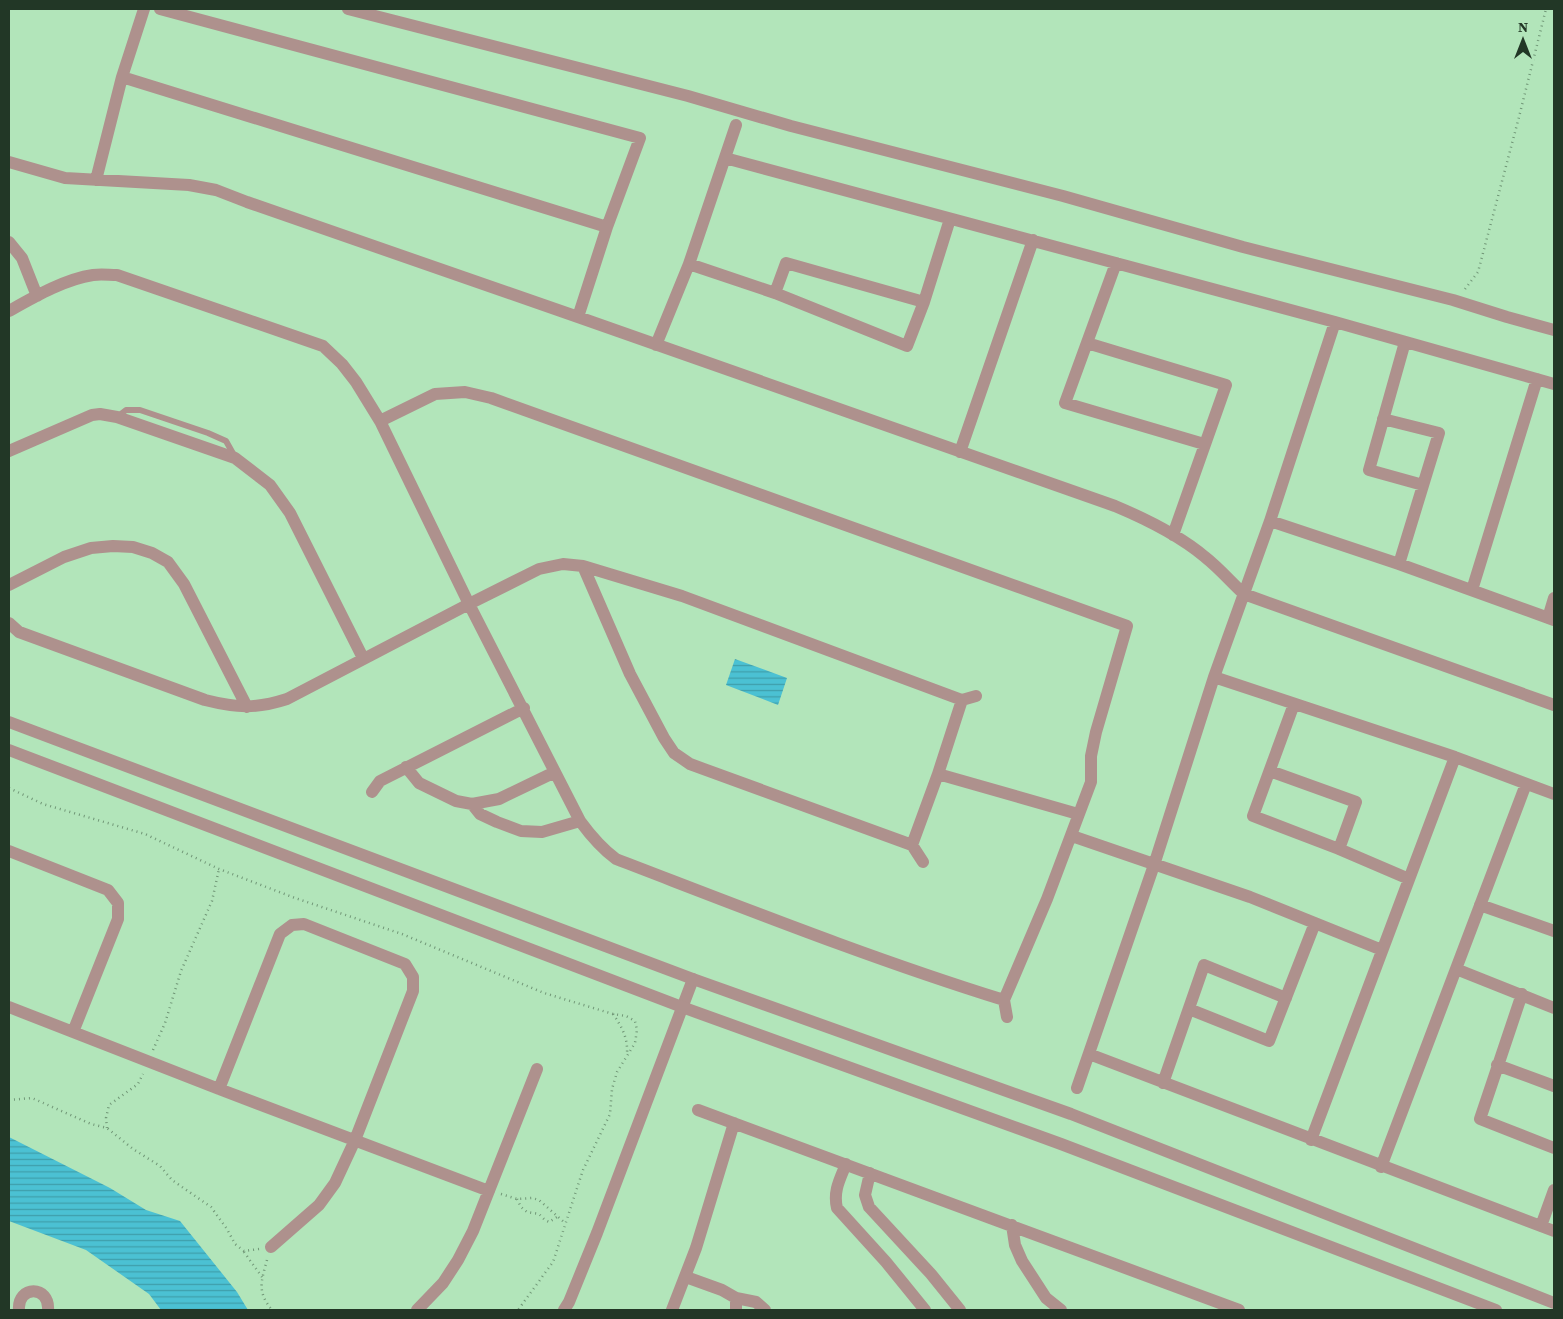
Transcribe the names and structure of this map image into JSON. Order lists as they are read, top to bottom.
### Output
{
  "north": "top"
}
